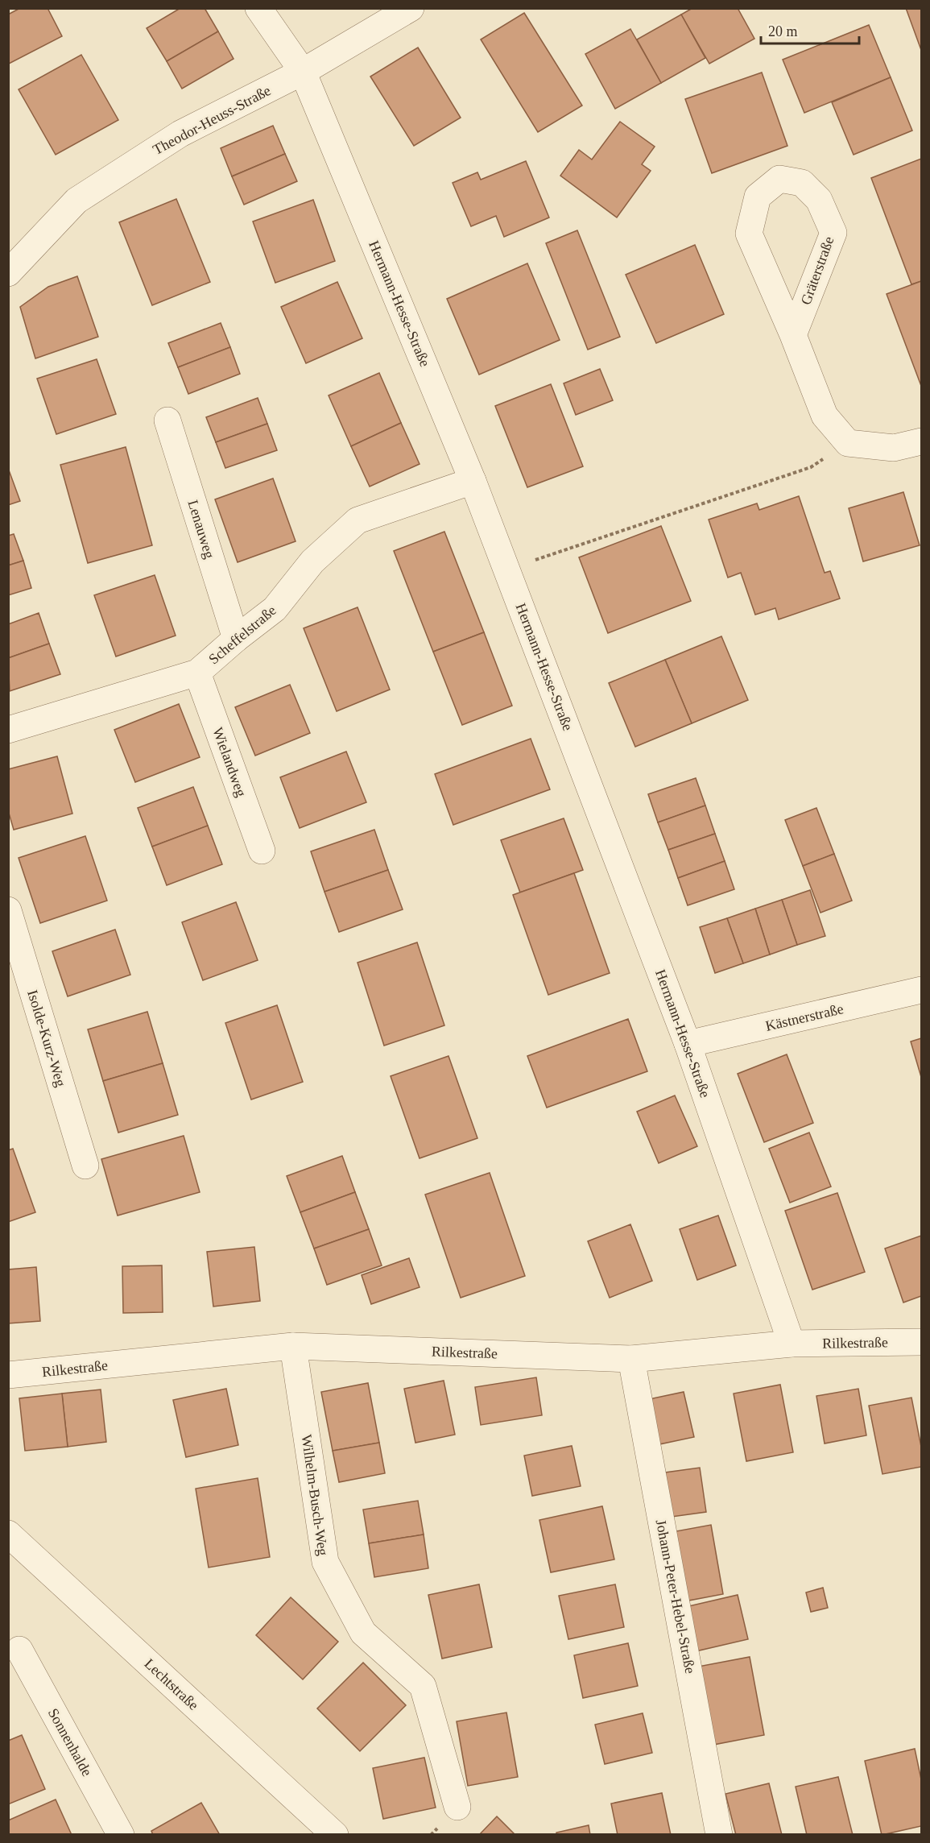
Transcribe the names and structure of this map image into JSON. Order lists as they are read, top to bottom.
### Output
{
  "streets": {
    "street": [
      "Theodor-Heuss-Straße",
      "Gräterstraße",
      "Hermann-Hesse-Straße",
      "Lenauweg",
      "Scheffelstraße",
      "Wielandweg",
      "Kästnerstraße",
      "Isolde-Kurz-Weg",
      "Rilkestraße",
      "Wilhelm-Busch-Weg",
      "Johann-Peter-Hebel-Straße",
      "Lechtstraße",
      "Sonnenhalde"
    ]
  },
  "crossings": [
    ["Theodor-Heuss-Straße", "Hermann-Hesse-Straße"],
    ["Hermann-Hesse-Straße", "Scheffelstraße"],
    ["Hermann-Hesse-Straße", "Kästnerstraße"],
    ["Hermann-Hesse-Straße", "Rilkestraße"],
    ["Lenauweg", "Scheffelstraße"],
    ["Scheffelstraße", "Wielandweg"],
    ["Rilkestraße", "Wilhelm-Busch-Weg"],
    ["Rilkestraße", "Johann-Peter-Hebel-Straße"]
  ],
  "scale_bar": "20 m"
}
